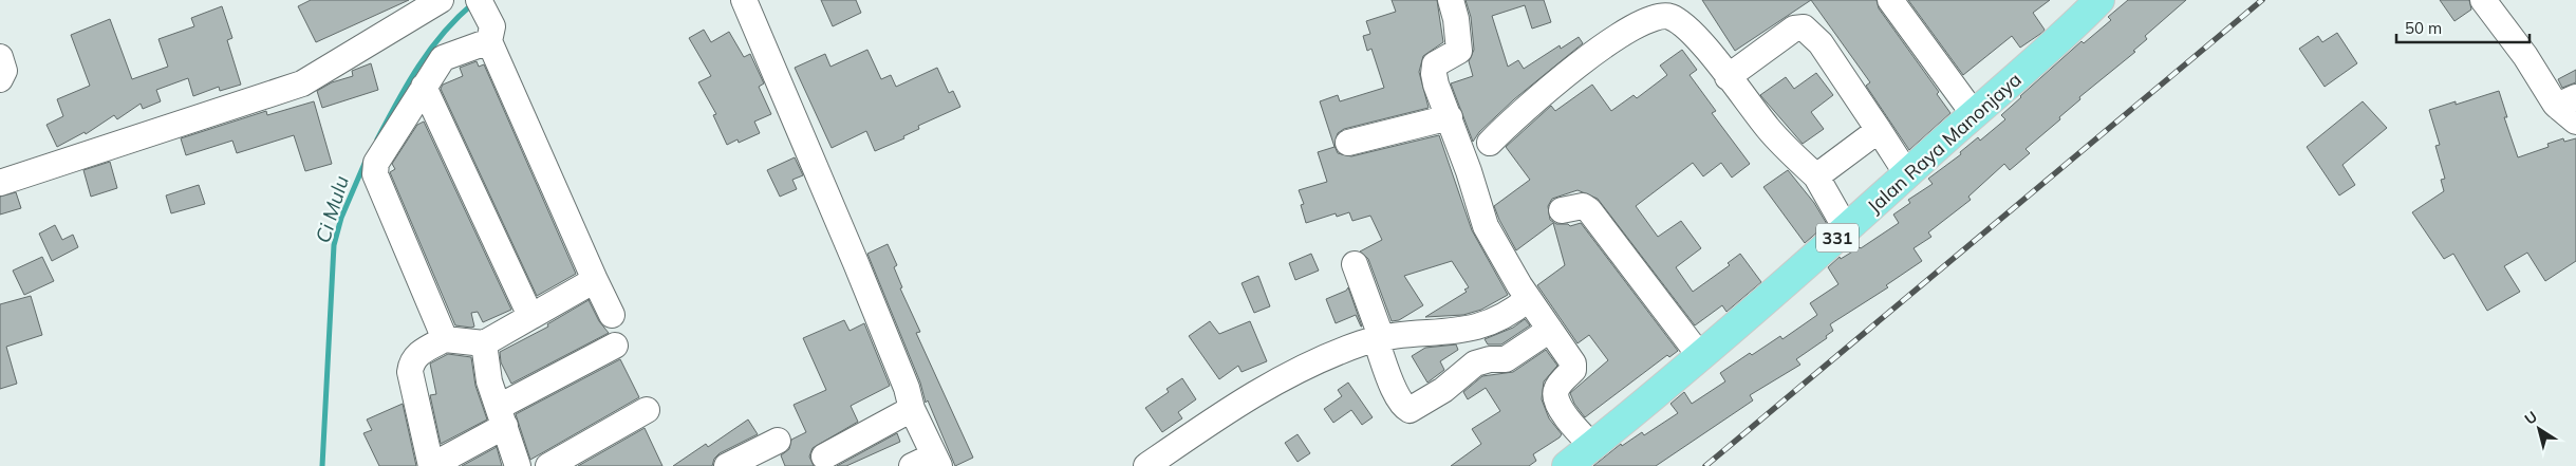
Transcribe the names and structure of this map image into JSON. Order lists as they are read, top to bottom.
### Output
{
  "streets": {
    "main road": ["Jalan Raya Manonjaya", "331"]
  },
  "water": ["Ci Mulu"],
  "scale_bar": "50 m",
  "north": "top left"
}
